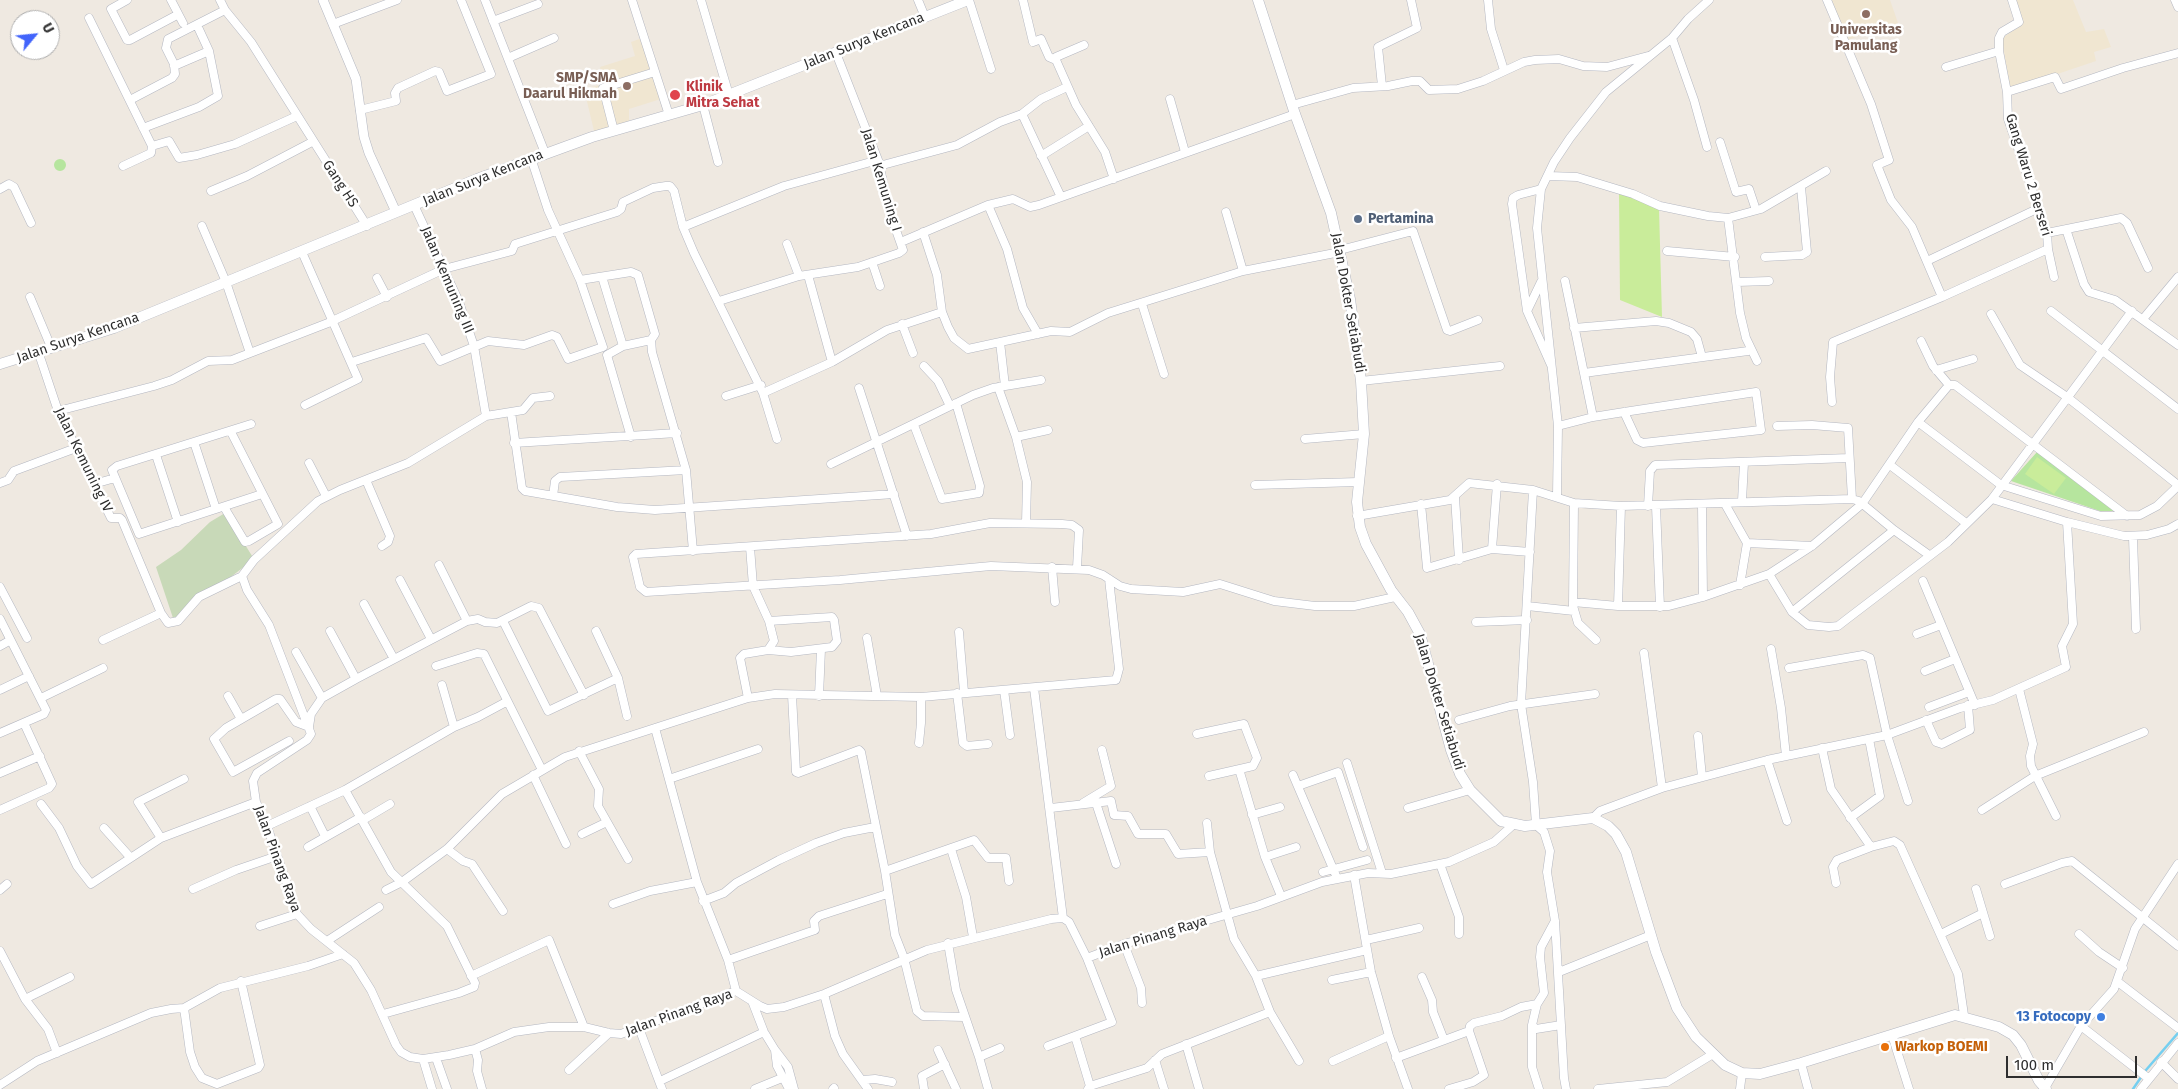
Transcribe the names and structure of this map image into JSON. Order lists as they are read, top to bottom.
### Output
{
  "streets": {
    "main road": ["Jalan Surya Kencana", "Jalan Dokter Setiabudi"],
    "street": [
      "Gang Waru 2 Berseri",
      "Jalan Kemuning I",
      "Gang HS",
      "Jalan Kemuning III",
      "Jalan Kemuning IV",
      "Jalan Pinang Raya"
    ]
  },
  "crossings": [
    ["Jalan Surya Kencana", "Jalan Kemuning I"],
    ["Jalan Surya Kencana", "Gang HS"],
    ["Jalan Surya Kencana", "Jalan Kemuning III"],
    ["Jalan Surya Kencana", "Jalan Kemuning IV"],
    ["Jalan Dokter Setiabudi", "Jalan Pinang Raya"]
  ],
  "places": [
    "Universitas Pamulang",
    "SMP/SMA Daarul Hikmah",
    "Klinik Mitra Sehat",
    "Pertamina",
    "13 Fotocopy",
    "Warkop BOEMI"
  ],
  "scale_bar": "100 m",
  "north": "top right"
}
